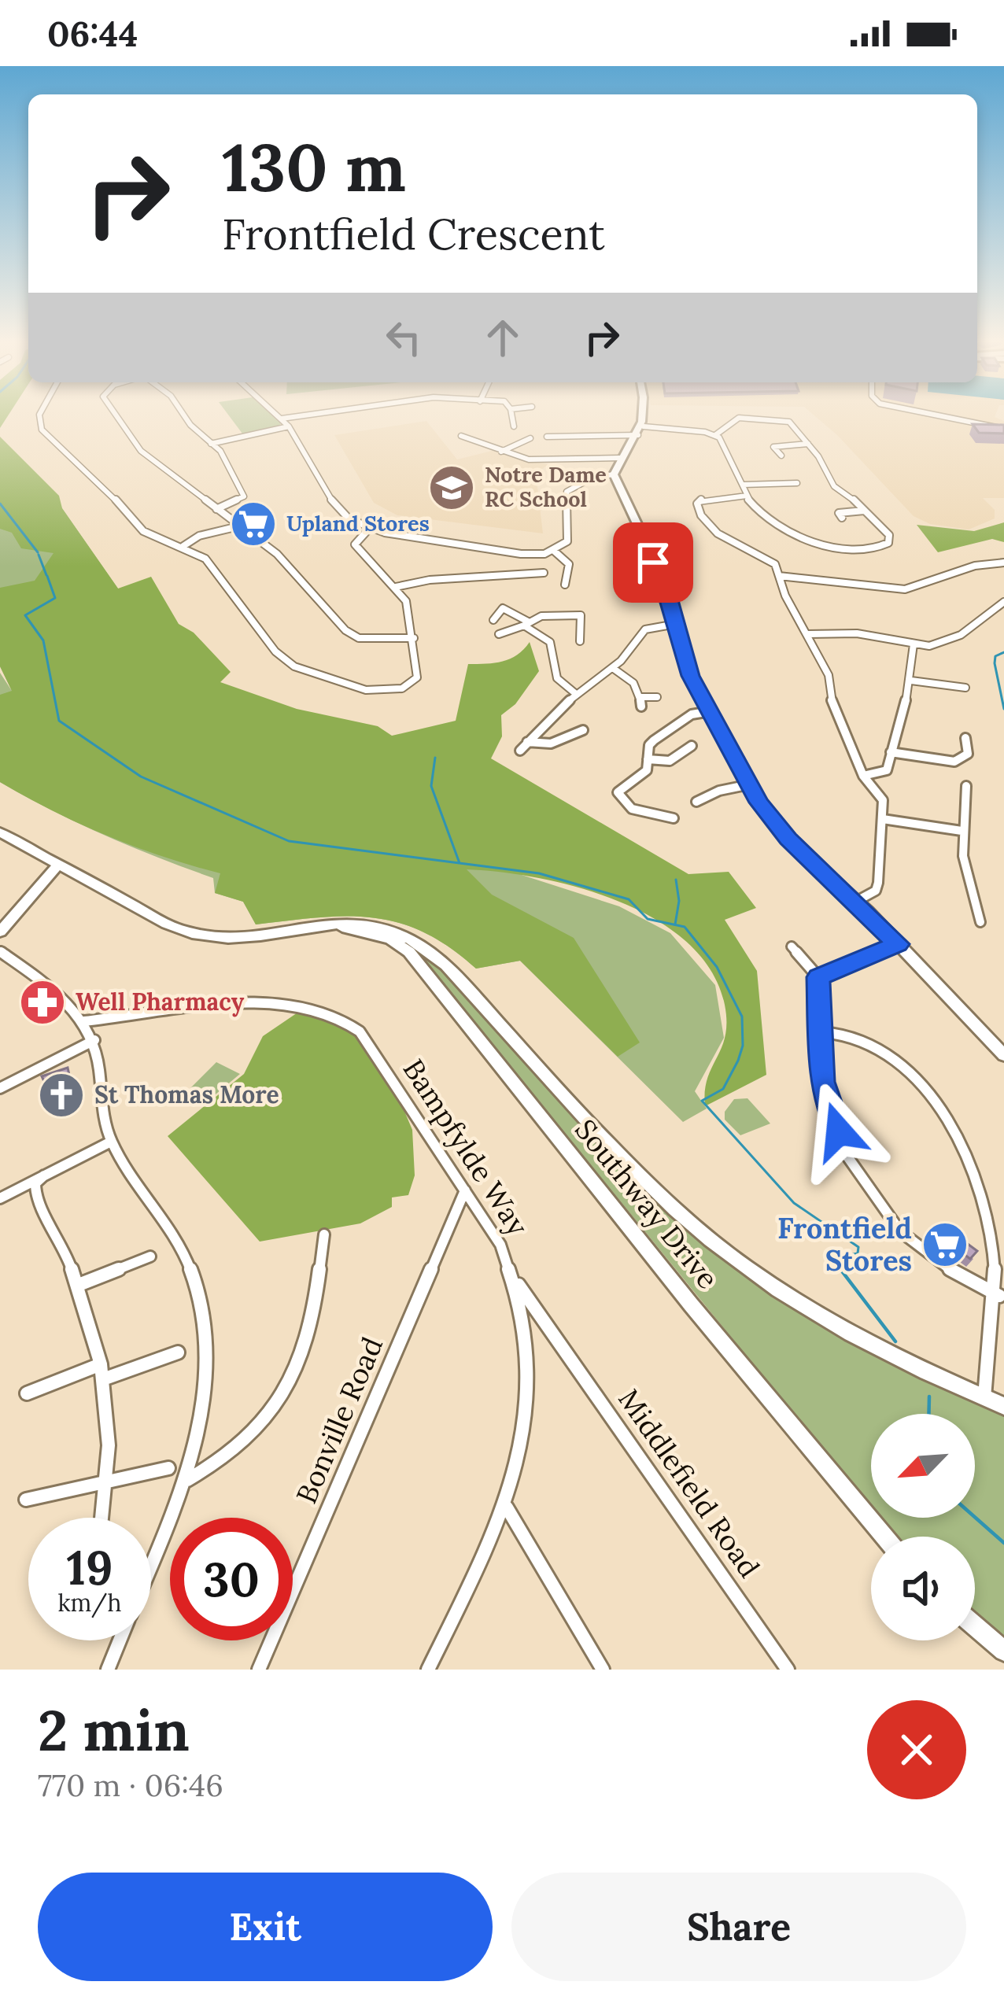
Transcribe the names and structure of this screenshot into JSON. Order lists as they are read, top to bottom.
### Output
{
  "streets": {
    "street": [
      "Bampfylde Way",
      "Southway Drive",
      "Bonville Road",
      "Middlefield Road"
    ]
  },
  "crossings": [
    ["Bampfylde Way", "Bonville Road"],
    ["Bampfylde Way", "Middlefield Road"]
  ],
  "places": {
    "school or university": ["Notre Dame RC School"],
    "supermarket": ["Upland Stores", "Frontfield Stores"],
    "pharmacy": ["Well Pharmacy"],
    "church": ["St Thomas More"]
  },
  "north": "bottom left",
  "page": {
    "status": "06:44",
    "turn": ["130 m", "Frontfield Crescent"],
    "speed": "19 km/h",
    "limit": "30",
    "heading": ["2 min", "770 m · 06:46"],
    "buttons": ["Exit", "Share"]
  }
}
